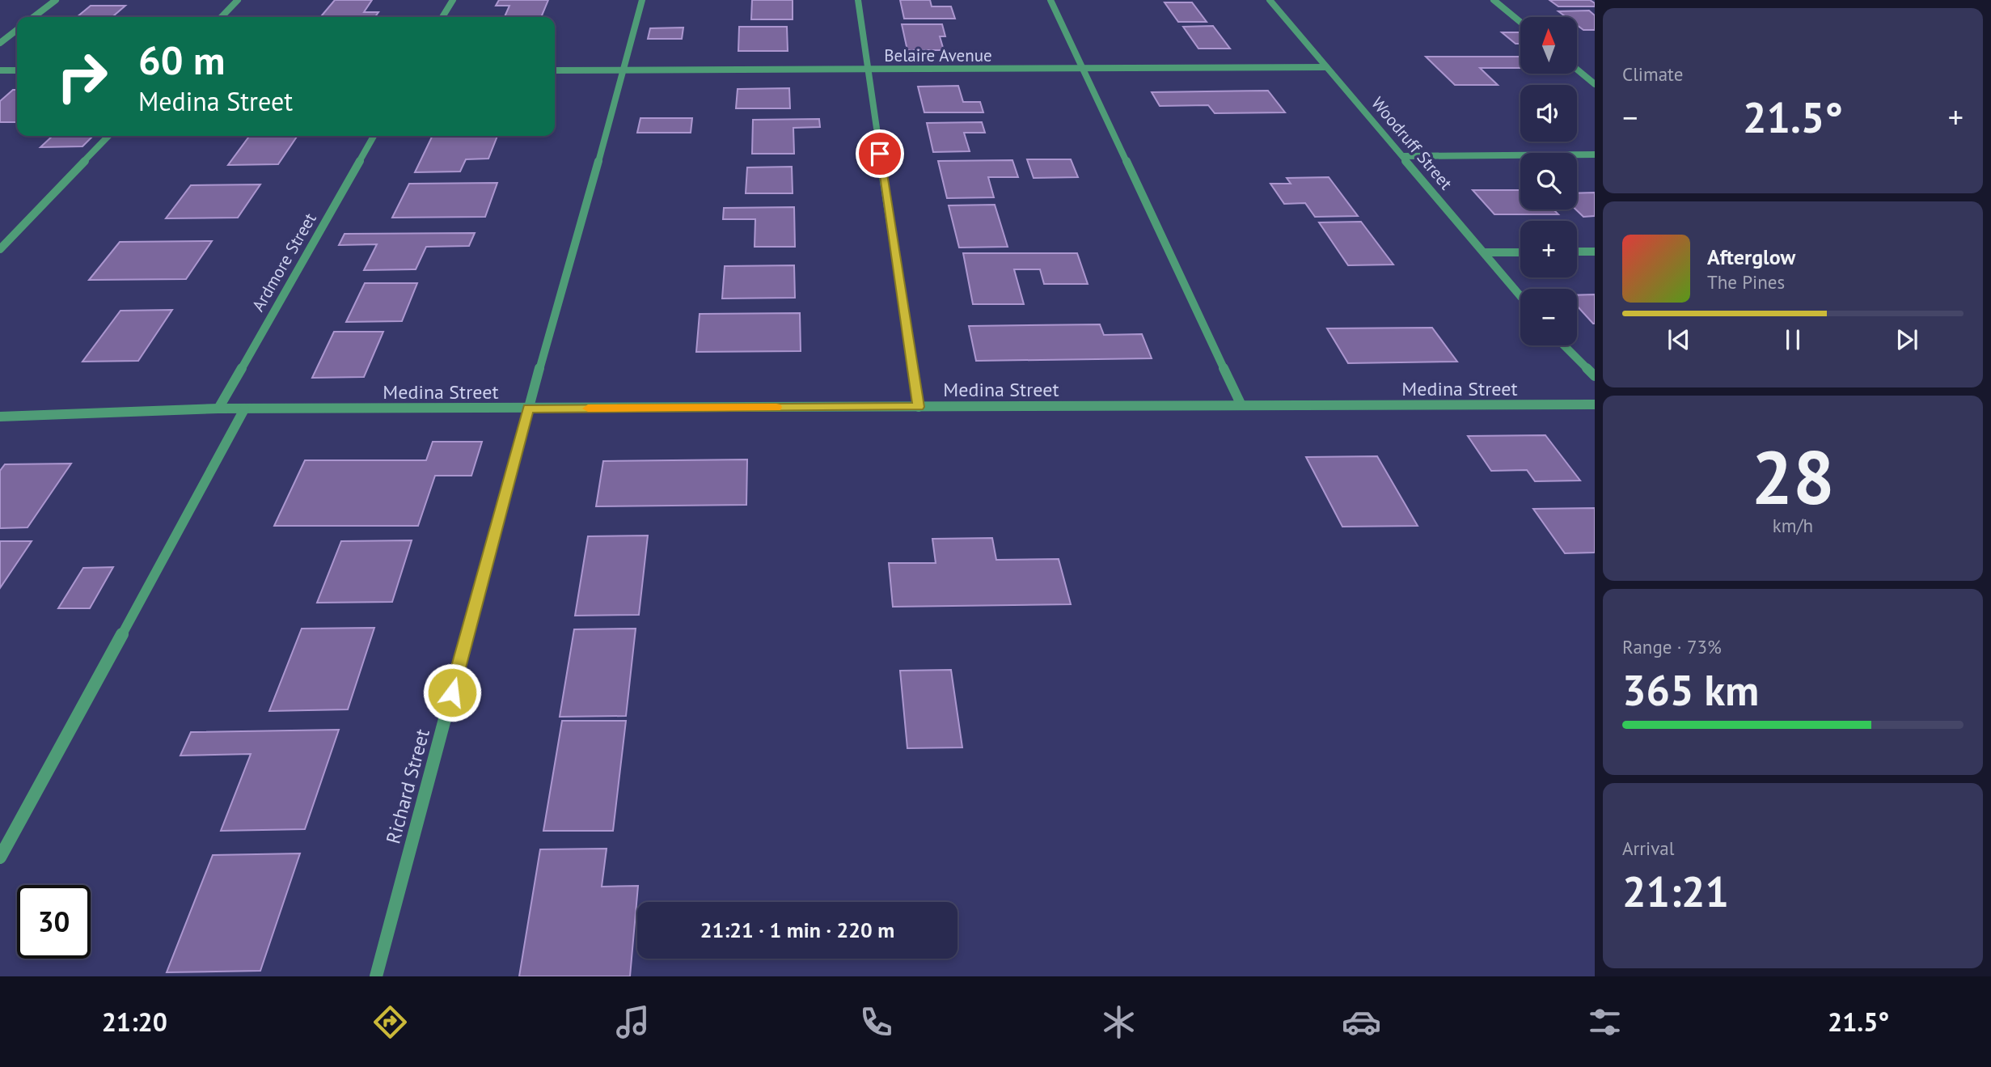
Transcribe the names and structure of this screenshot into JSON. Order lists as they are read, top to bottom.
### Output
{
  "streets": {
    "street": [
      "Belaire Avenue",
      "Woodruff Street",
      "Ardmore Street",
      "Medina Street",
      "Richard Street"
    ]
  },
  "crossings": [
    ["Belaire Avenue", "Woodruff Street"],
    ["Belaire Avenue", "Richard Street"],
    ["Ardmore Street", "Medina Street"],
    ["Medina Street", "Richard Street"]
  ],
  "north": "top",
  "page": {
    "tile": [
      "Climate",
      ["28", "km/h"],
      ["Range · 73%", "365 km"],
      ["Arrival", "21:21"]
    ],
    "map_buttons": ["+", "−"],
    "turn": ["60 m", "Medina Street"],
    "heat": ["−", "21.5°", "+"],
    "song": ["Afterglow", "The Pines"],
    "limit": "30",
    "trip": "21:21 · 1 min · 220 m",
    "tabs": ["21:20", "21.5°"]
  }
}
